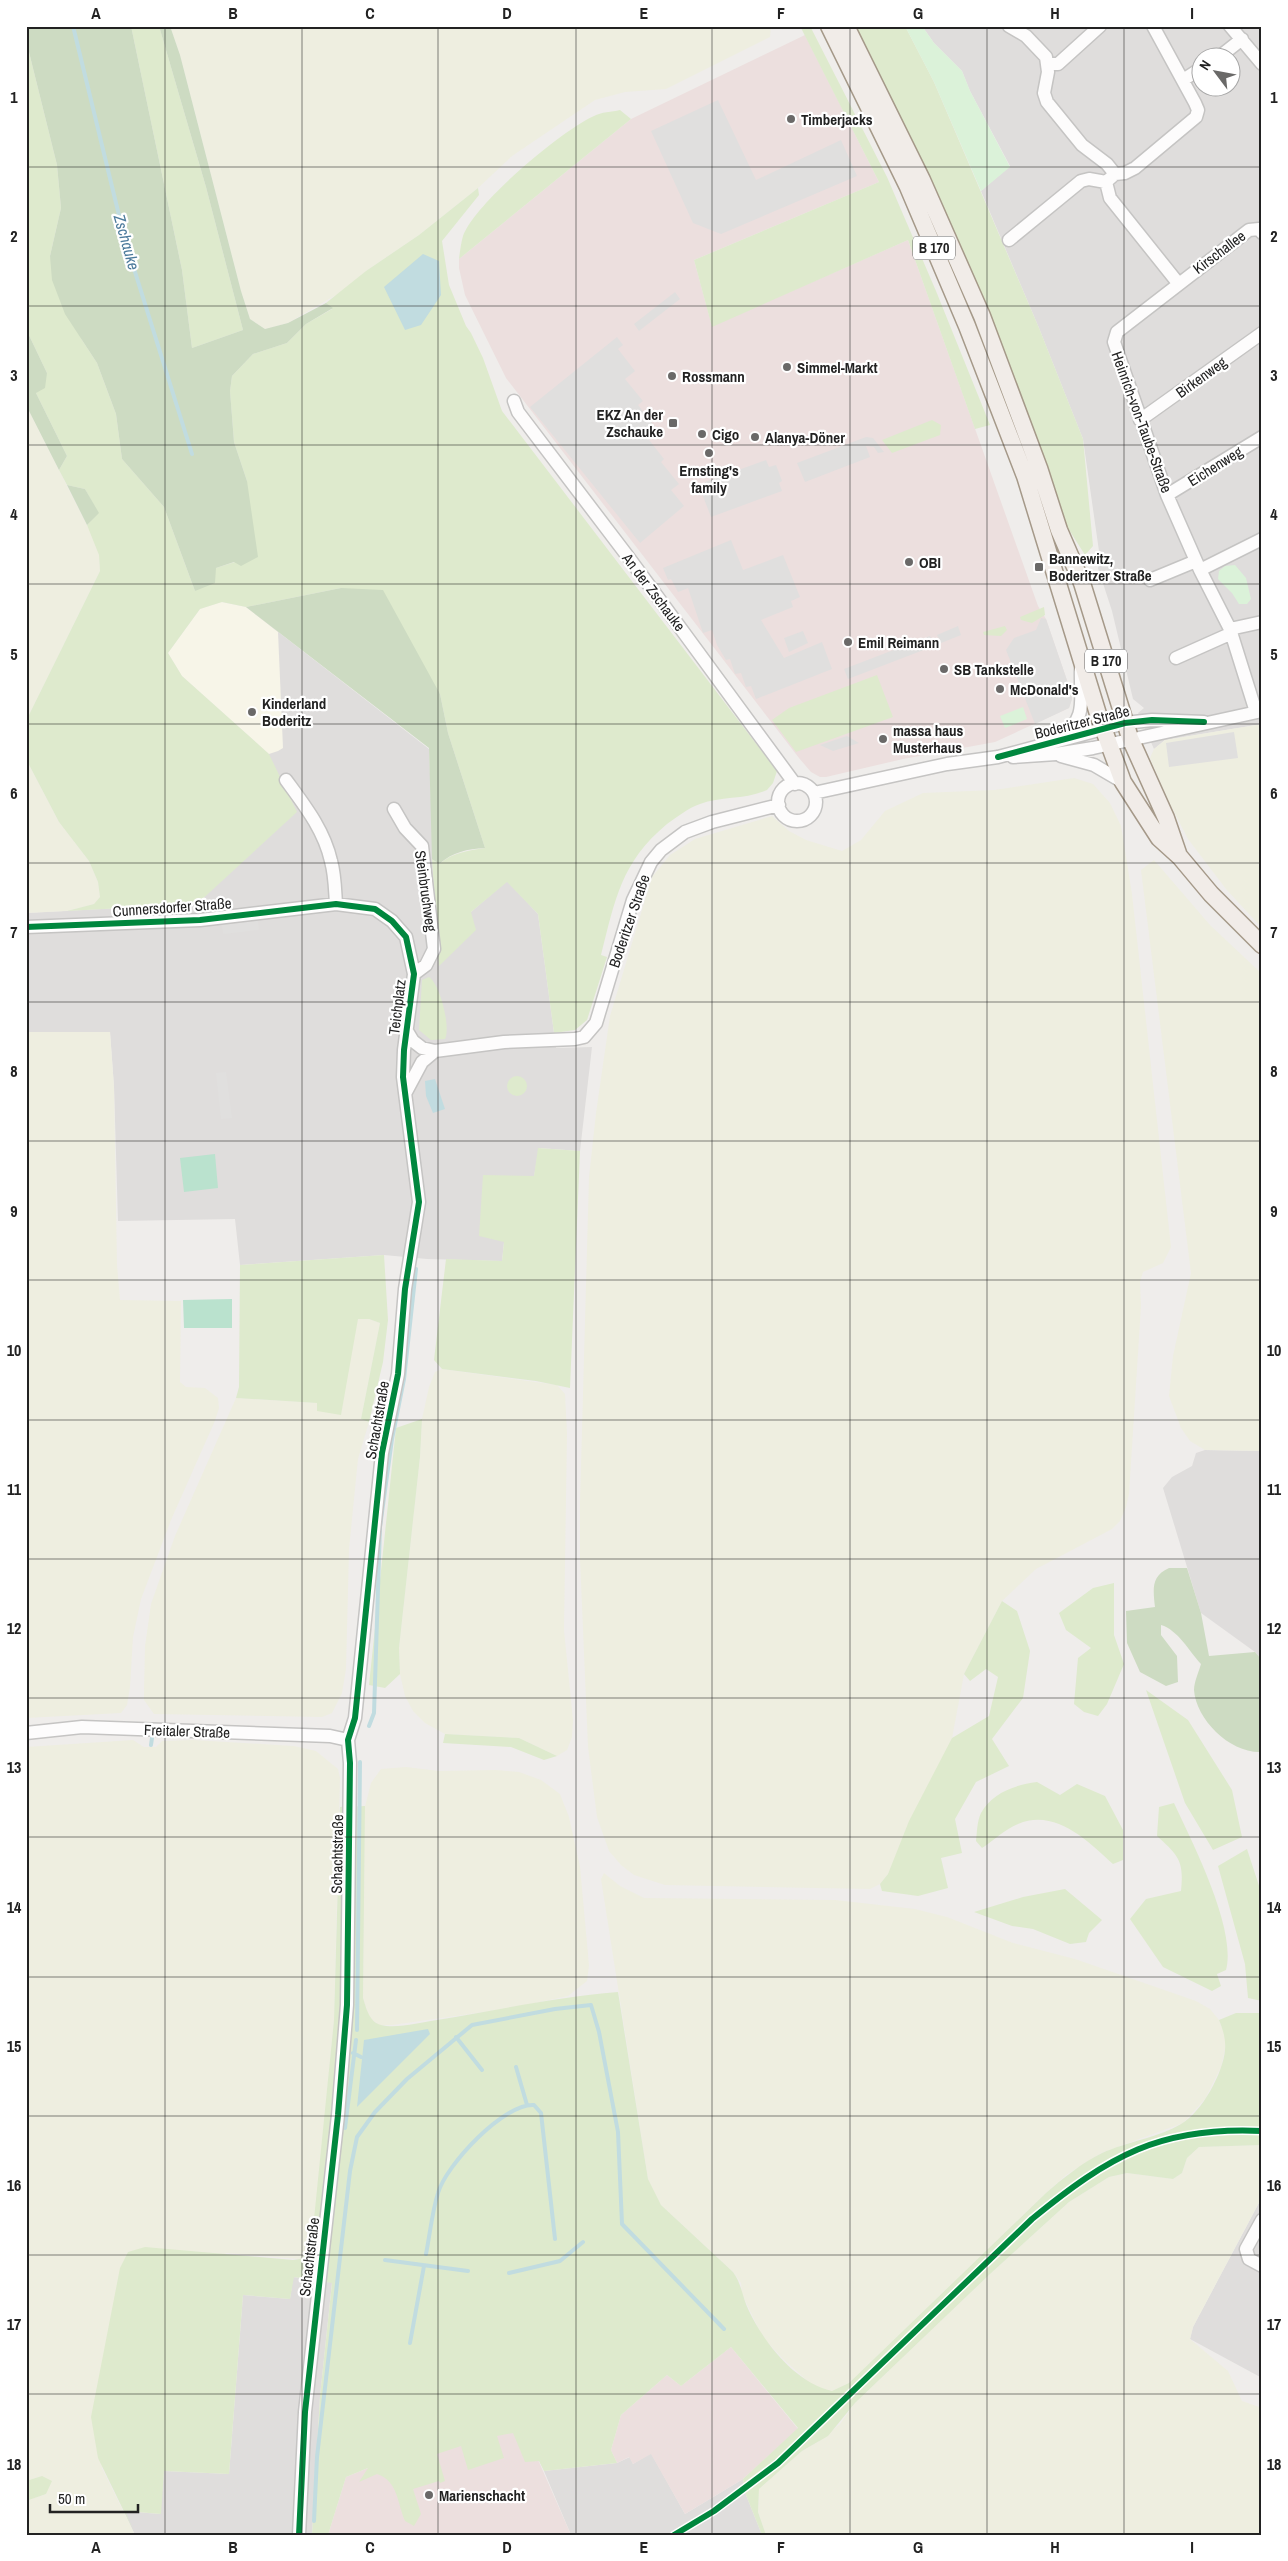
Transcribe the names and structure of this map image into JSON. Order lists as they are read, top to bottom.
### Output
{
  "streets": {
    "main road": ["B 170"],
    "street": [
      "Kirschallee",
      "Birkenweg",
      "Heinrich-von-Taube-Straße",
      "Eichenweg",
      "An der Zschauke",
      "Boderitzer Straße",
      "Steinbruchweg",
      "Cunnersdorfer Straße",
      "Teichplatz",
      "Schachtstraße",
      "Freitaler Straße"
    ]
  },
  "crossings": [
    ["B 170", "Boderitzer Straße"],
    ["Kirschallee", "Heinrich-von-Taube-Straße"],
    ["Birkenweg", "Heinrich-von-Taube-Straße"],
    ["Heinrich-von-Taube-Straße", "Eichenweg"],
    ["Heinrich-von-Taube-Straße", "Boderitzer Straße"],
    ["An der Zschauke", "Boderitzer Straße"],
    ["Boderitzer Straße", "Teichplatz"],
    ["Steinbruchweg", "Teichplatz"],
    ["Cunnersdorfer Straße", "Teichplatz"],
    ["Teichplatz", "Schachtstraße"],
    ["Schachtstraße", "Freitaler Straße"]
  ],
  "water": ["Zschauke"],
  "places": {
    "other": [
      "Timberjacks",
      "Simmel-Markt",
      "Rossmann",
      "Cigo",
      "Alanya-Döner",
      "Ernsting's family",
      "OBI",
      "Emil Reimann",
      "SB Tankstelle",
      "McDonald's",
      "Kinderland Boderitz",
      "massa haus Musterhaus",
      "Marienschacht"
    ],
    "transit": ["EKZ An der Zschauke", "Bannewitz, Boderitzer Straße"]
  },
  "scale_bar": "50 m",
  "north": "top left",
  "grid": {
    "columns": [
      "A",
      "B",
      "C",
      "D",
      "E",
      "F",
      "G",
      "H",
      "I"
    ],
    "rows": [
      "1",
      "2",
      "3",
      "4",
      "5",
      "6",
      "7",
      "8",
      "9",
      "10",
      "11",
      "12",
      "13",
      "14",
      "15",
      "16",
      "17",
      "18"
    ]
  }
}
